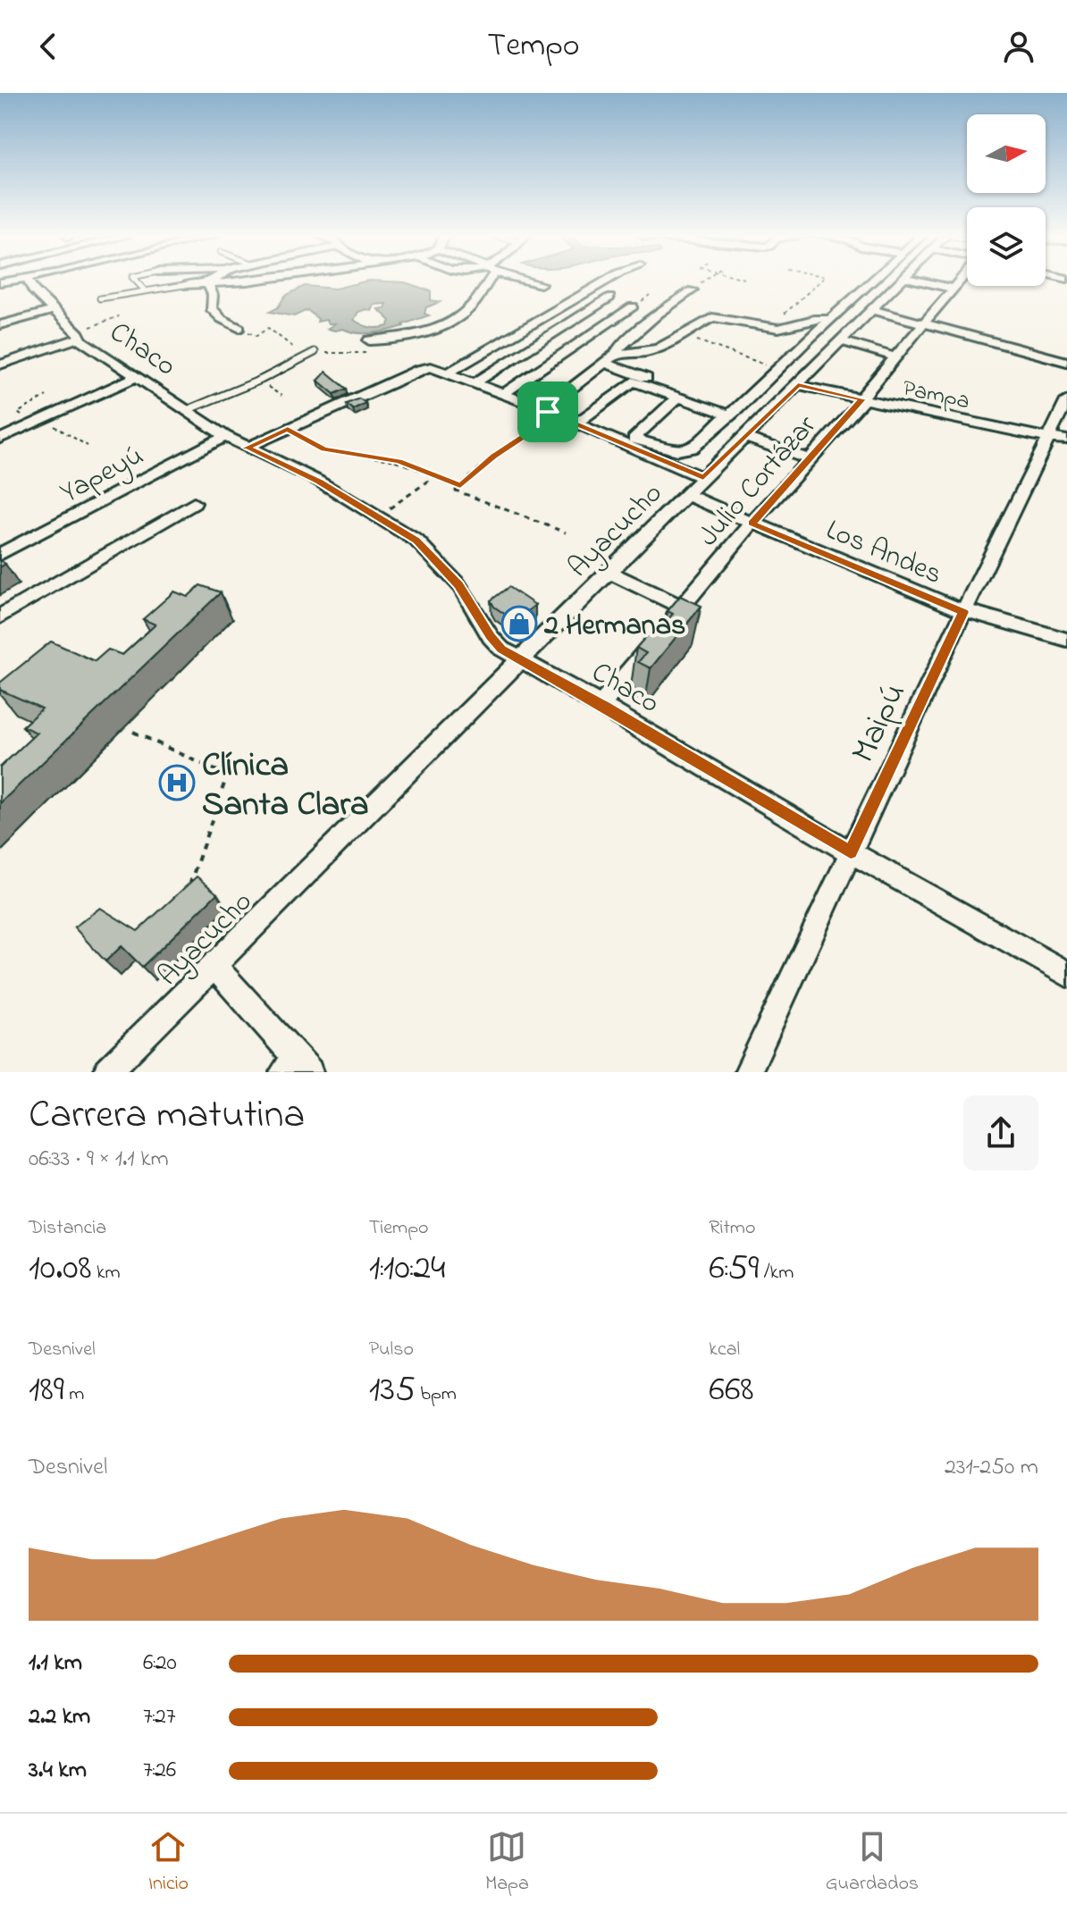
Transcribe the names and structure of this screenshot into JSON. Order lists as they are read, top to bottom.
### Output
{
  "streets": {
    "street": [
      "Chaco",
      "Pampa",
      "Yapeyú",
      "Julio Cortázar",
      "Ayacucho",
      "Los Andes",
      "Maipú"
    ]
  },
  "crossings": [
    ["Chaco", "Yapeyú"],
    ["Chaco", "Julio Cortázar"],
    ["Chaco", "Ayacucho"],
    ["Chaco", "Maipú"],
    ["Pampa", "Julio Cortázar"],
    ["Pampa", "Ayacucho"],
    ["Pampa", "Maipú"],
    ["Julio Cortázar", "Los Andes"],
    ["Ayacucho", "Los Andes"],
    ["Los Andes", "Maipú"]
  ],
  "places": {
    "shop": ["2 Hermanas"],
    "hospital": ["Clínica Santa Clara"]
  },
  "north": "right",
  "page": {
    "header": "Tempo",
    "heading": ["Carrera matutina", "06:33 · 9 × 1.1 km"],
    "stats": [
      ["Distancia", "10.08 km"],
      ["Tiempo", "1:10:24"],
      ["Ritmo", "6:59 /km"],
      ["Desnivel", "189 m"],
      ["Pulso", "135 bpm"],
      ["kcal", "668"]
    ],
    "chart": ["Desnivel", "231–250 m"],
    "list": [
      {
        "name": "1.1 km",
        "note": "6:20"
      },
      {
        "name": "2.2 km",
        "note": "7:27"
      },
      {
        "name": "3.4 km",
        "note": "7:26"
      }
    ],
    "tabs": ["Inicio", "Mapa", "Guardados"]
  }
}
